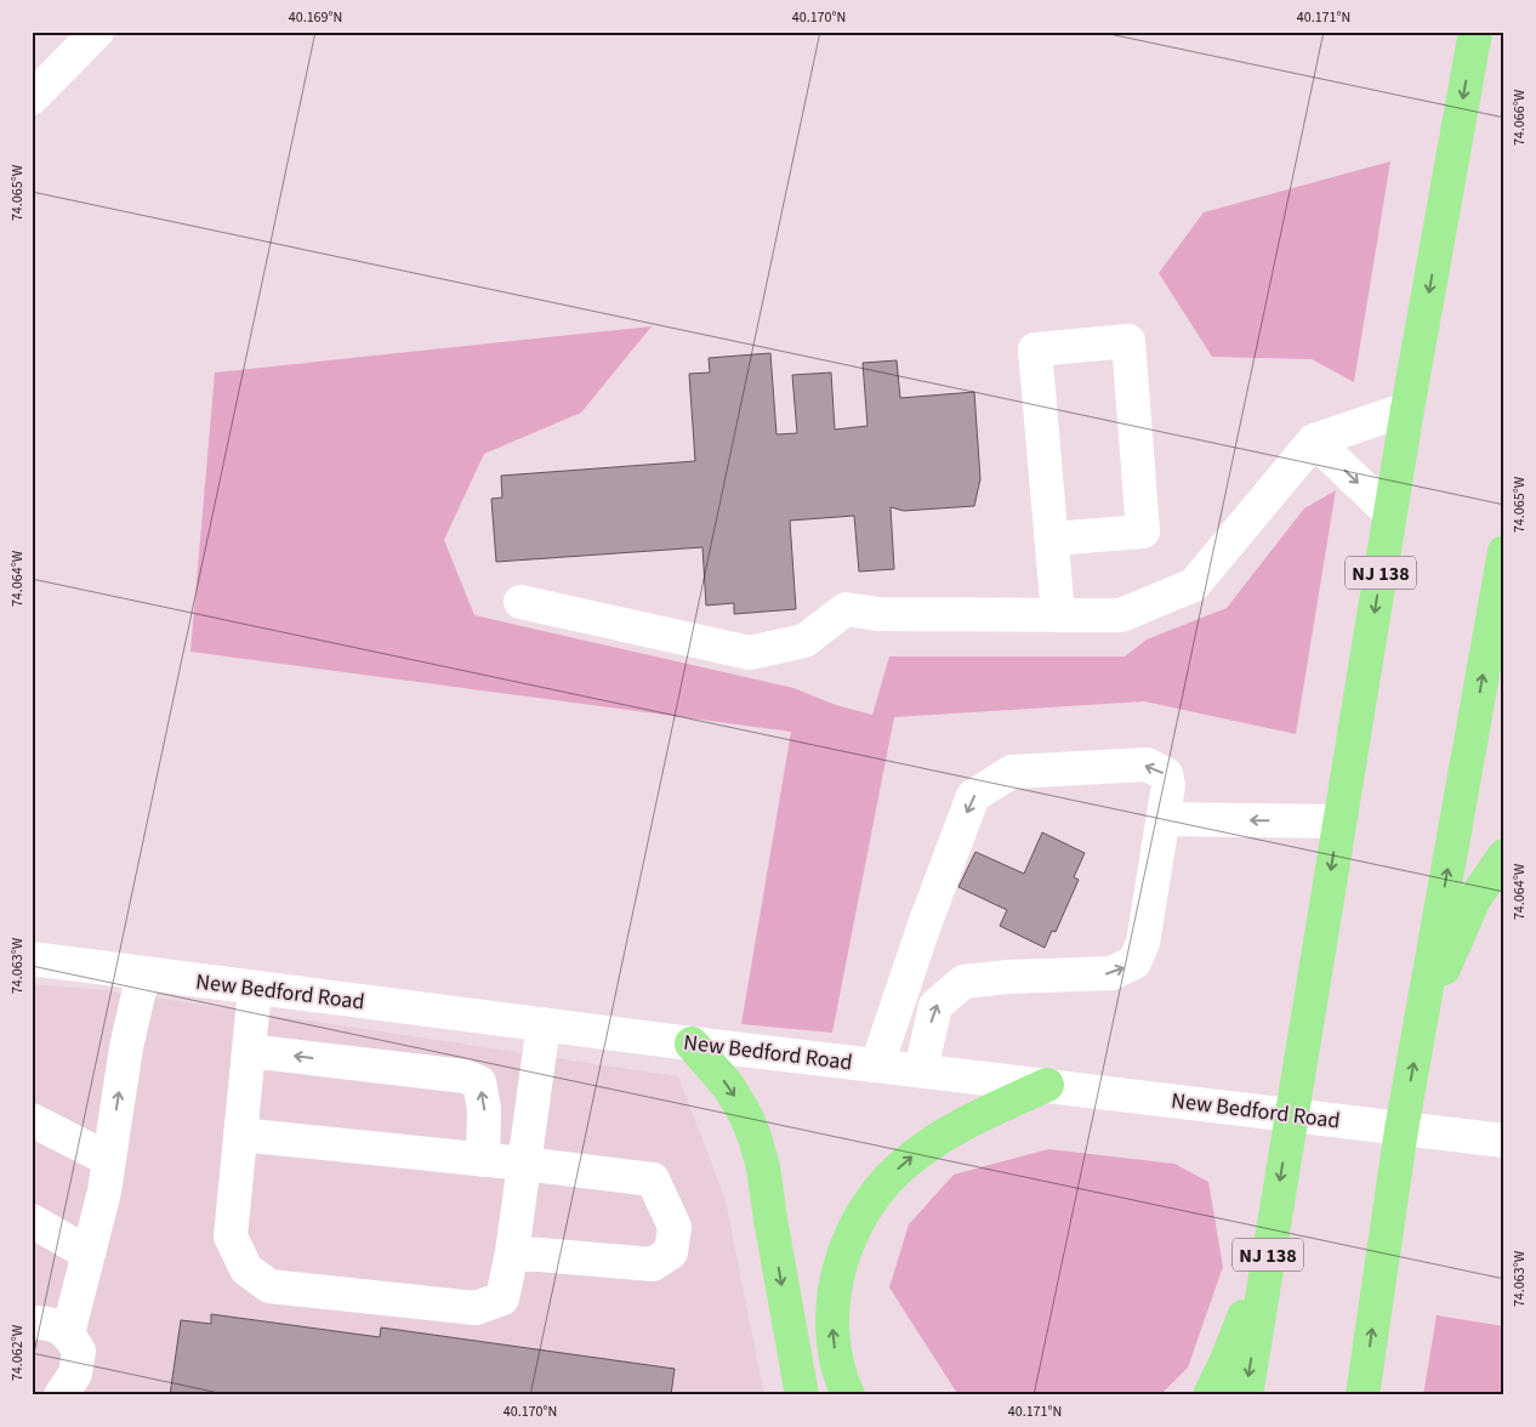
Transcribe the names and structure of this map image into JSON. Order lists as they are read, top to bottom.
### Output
{
  "streets": {
    "highway": ["NJ 138"],
    "street": ["New Bedford Road"]
  },
  "crossings": [
    ["NJ 138", "New Bedford Road"]
  ],
  "coordinates": [
    "40.169°N",
    "40.170°N",
    "40.171°N",
    "74.066°W",
    "74.065°W",
    "74.064°W",
    "74.063°W",
    "74.062°W"
  ]
}
